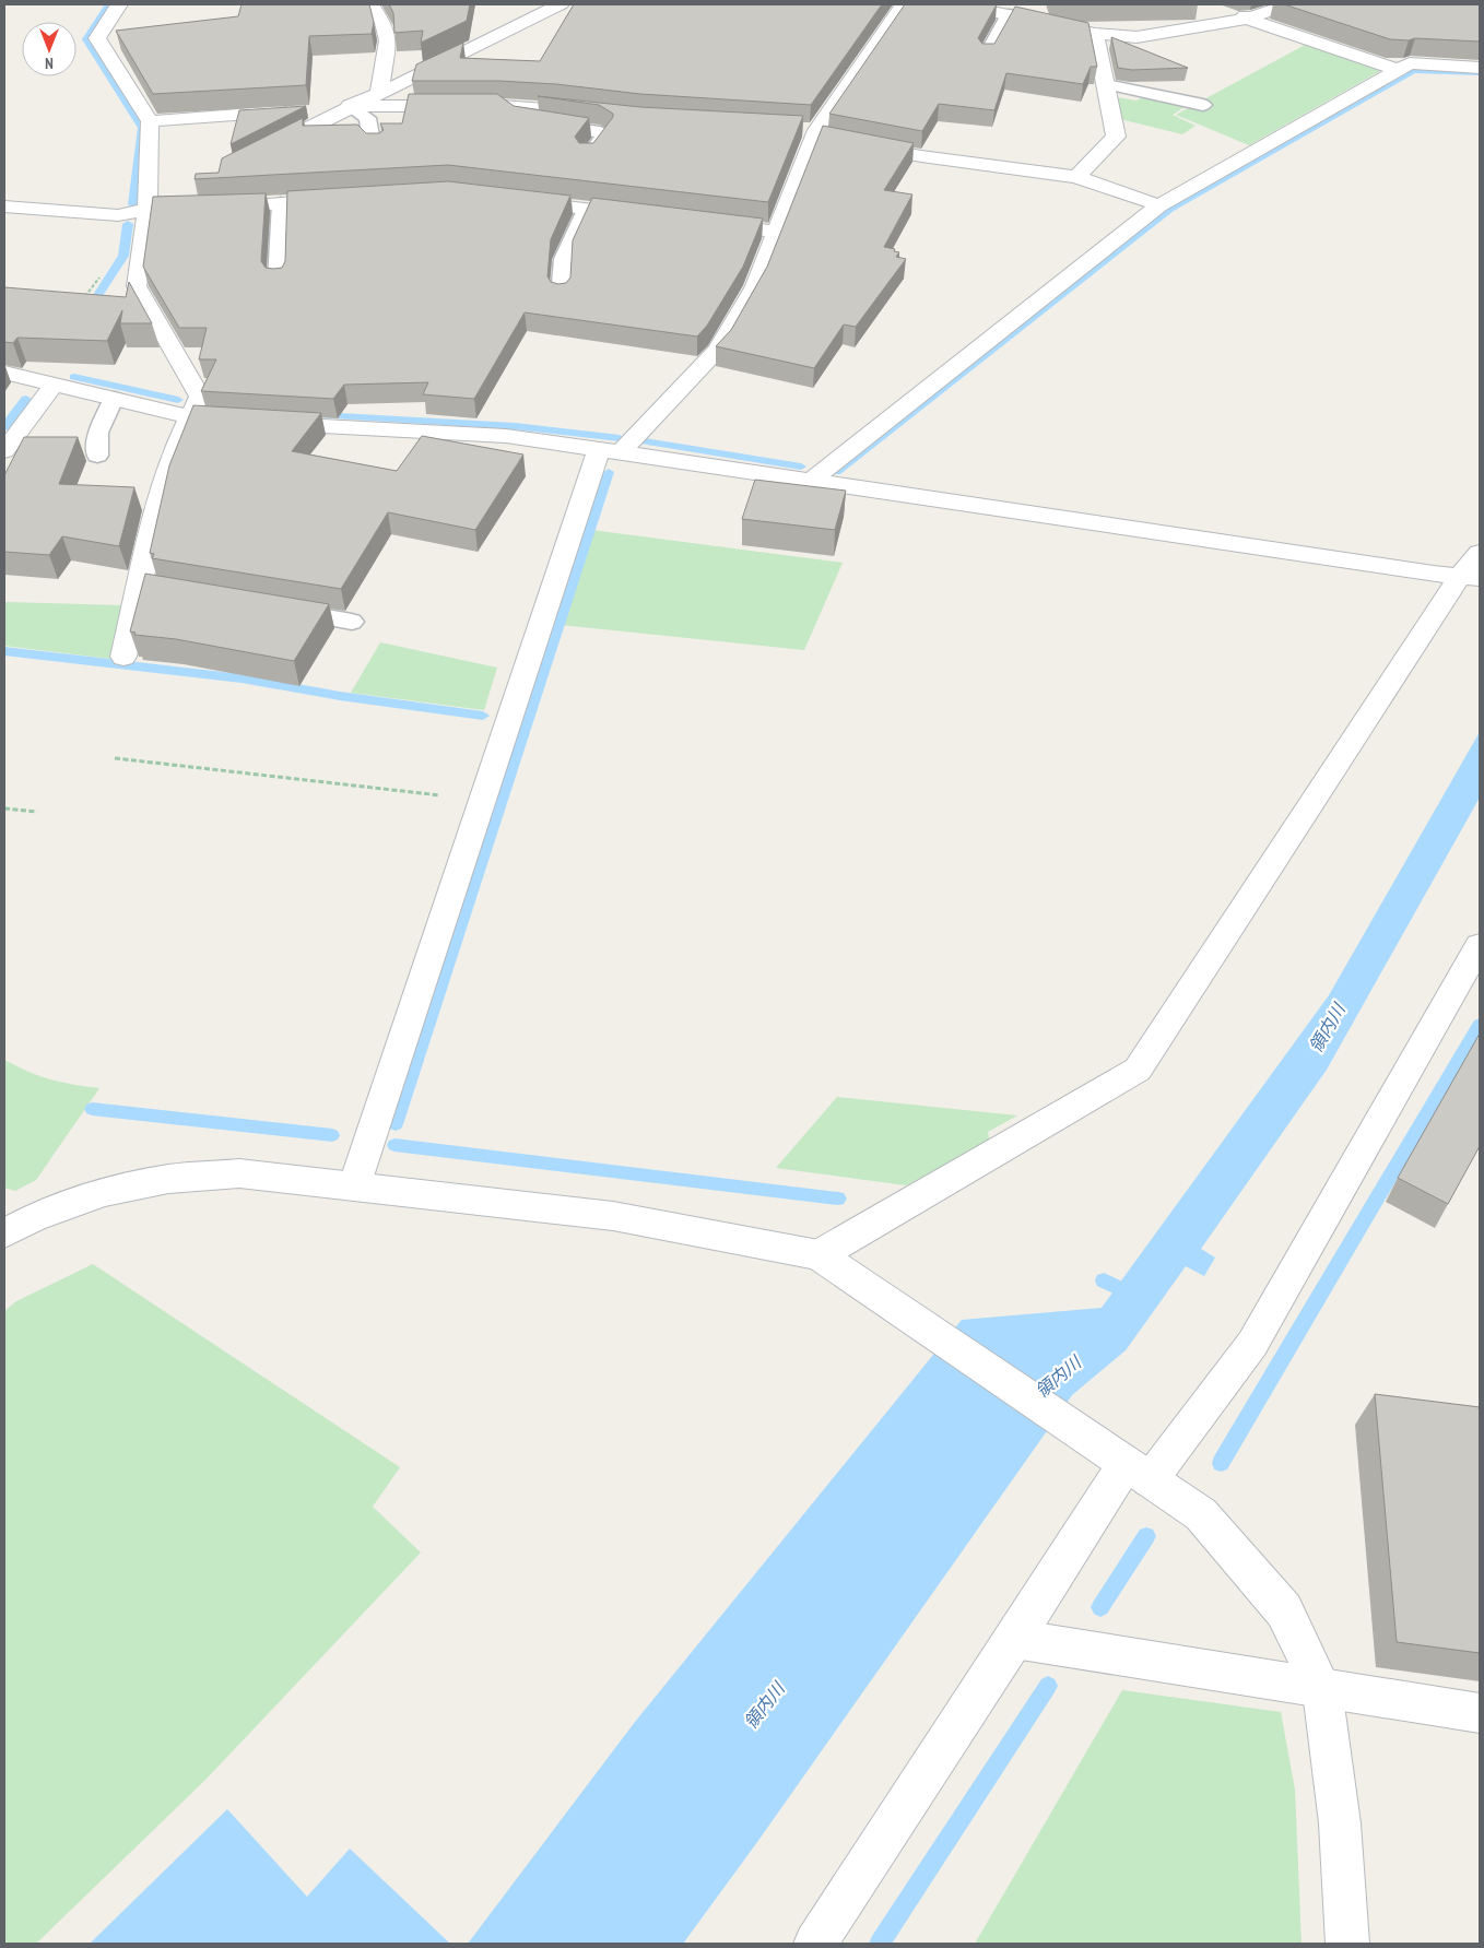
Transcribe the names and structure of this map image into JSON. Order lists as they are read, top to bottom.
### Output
{
  "water": ["領内川"],
  "north": "bottom"
}
